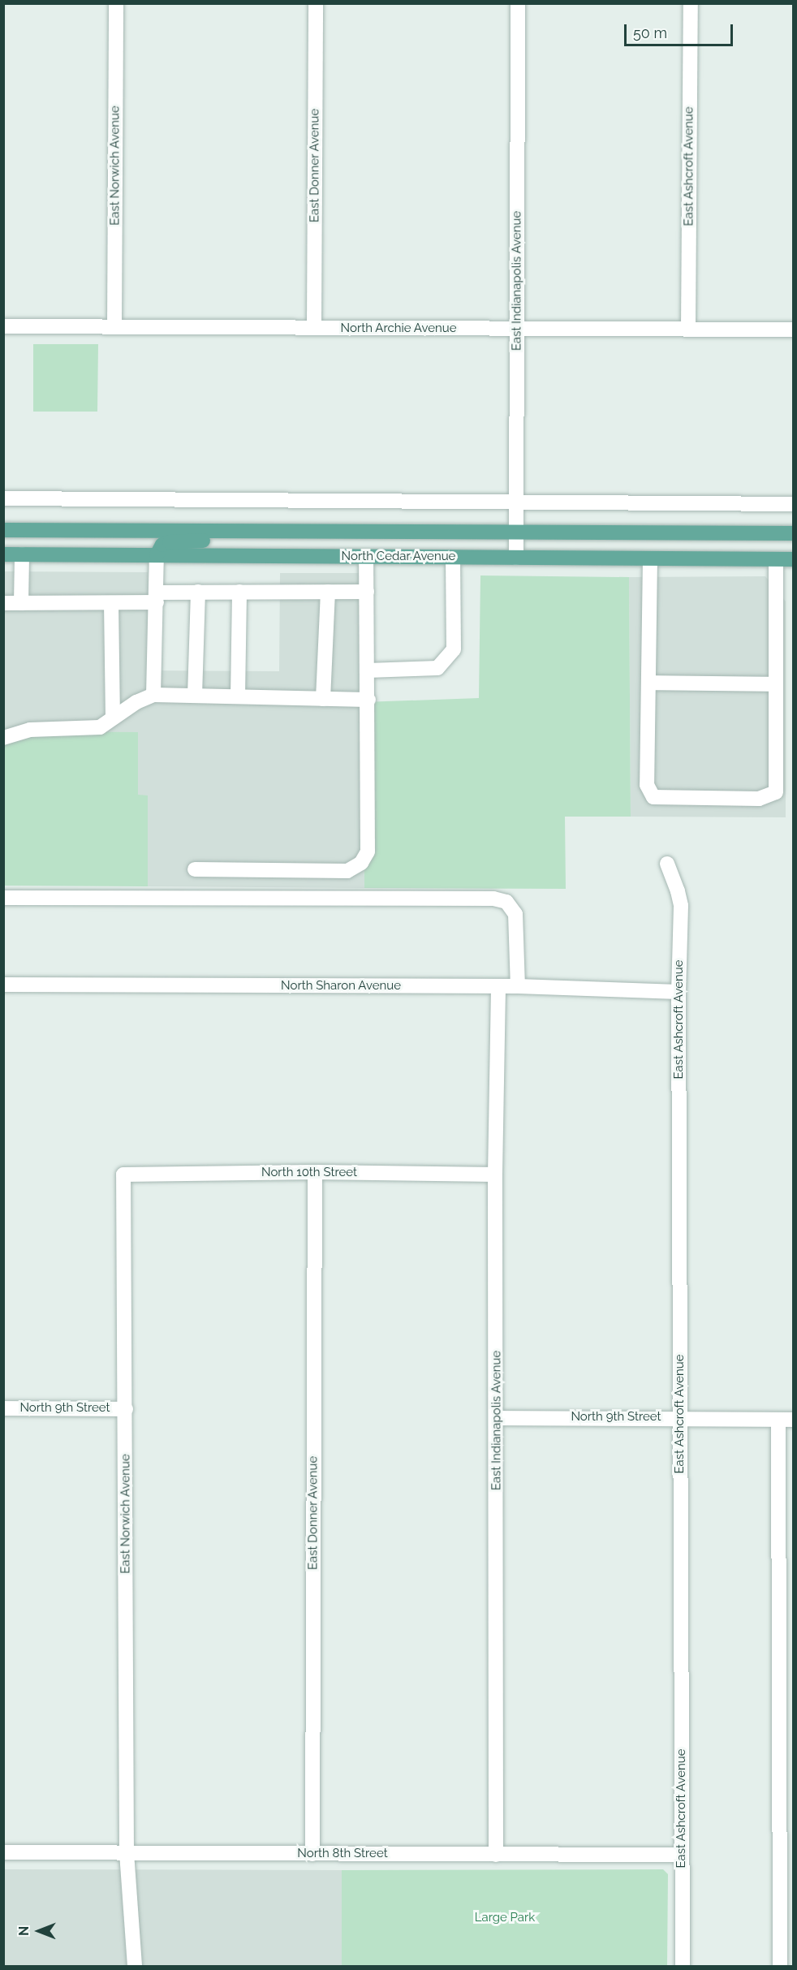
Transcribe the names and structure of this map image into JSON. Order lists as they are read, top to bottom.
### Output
{
  "streets": {
    "main road": ["North Cedar Avenue"],
    "street": [
      "East Norwich Avenue",
      "East Donner Avenue",
      "East Ashcroft Avenue",
      "East Indianapolis Avenue",
      "North Archie Avenue",
      "North Sharon Avenue",
      "North 10th Street",
      "North 9th Street",
      "North 8th Street"
    ]
  },
  "crossings": [
    ["East Norwich Avenue", "North Archie Avenue"],
    ["East Norwich Avenue", "North 10th Street"],
    ["East Norwich Avenue", "North 9th Street"],
    ["East Norwich Avenue", "North 8th Street"],
    ["East Donner Avenue", "North Archie Avenue"],
    ["East Donner Avenue", "North 10th Street"],
    ["East Donner Avenue", "North 8th Street"],
    ["East Ashcroft Avenue", "North Archie Avenue"],
    ["East Ashcroft Avenue", "North Sharon Avenue"],
    ["East Ashcroft Avenue", "North 9th Street"],
    ["East Ashcroft Avenue", "North 8th Street"],
    ["East Indianapolis Avenue", "North Archie Avenue"],
    ["East Indianapolis Avenue", "North Cedar Avenue"],
    ["East Indianapolis Avenue", "North Sharon Avenue"],
    ["East Indianapolis Avenue", "North 10th Street"],
    ["East Indianapolis Avenue", "North 9th Street"],
    ["East Indianapolis Avenue", "North 8th Street"]
  ],
  "parks": ["Large Park"],
  "scale_bar": "50 m",
  "north": "left"
}
